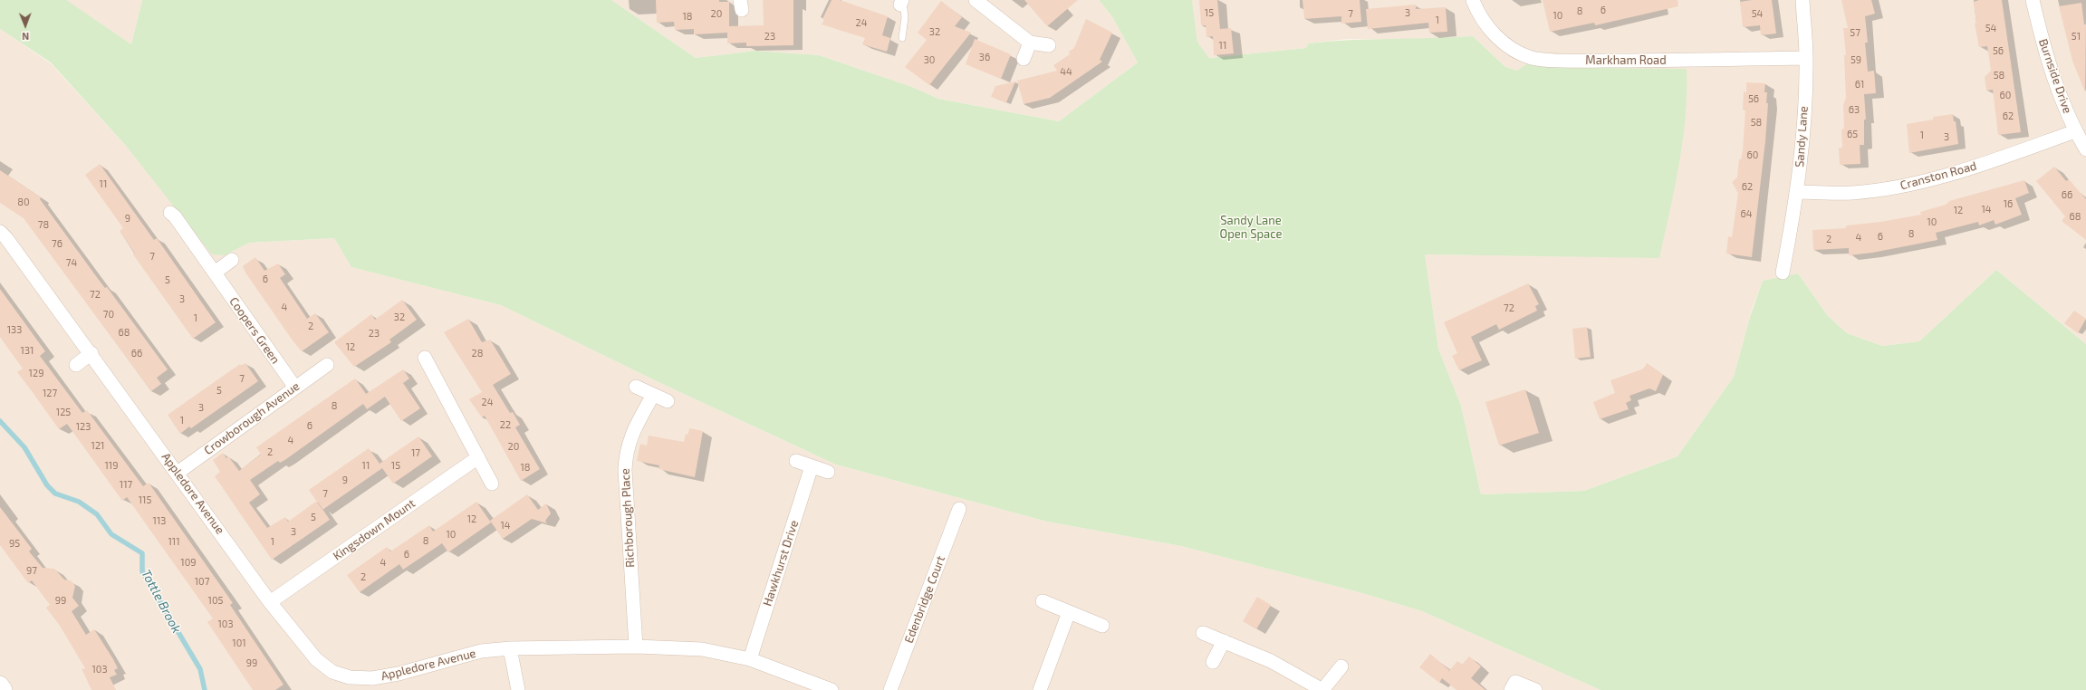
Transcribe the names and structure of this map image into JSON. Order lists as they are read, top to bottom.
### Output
{
  "streets": {
    "street": [
      "Markham Road",
      "Burnside Drive",
      "Sandy Lane",
      "Cranston Road",
      "Coopers Green",
      "Crowborough Avenue",
      "Appledore Avenue",
      "Richborough Place",
      "Kingsdown Mount",
      "Hawkhurst Drive",
      "Edenbridge Court"
    ]
  },
  "crossings": [
    ["Markham Road", "Sandy Lane"],
    ["Burnside Drive", "Cranston Road"],
    ["Sandy Lane", "Cranston Road"],
    ["Coopers Green", "Crowborough Avenue"],
    ["Crowborough Avenue", "Appledore Avenue"],
    ["Appledore Avenue", "Richborough Place"],
    ["Appledore Avenue", "Kingsdown Mount"],
    ["Appledore Avenue", "Hawkhurst Drive"]
  ],
  "water": ["Tottle Brook"],
  "parks": ["Sandy Lane Open Space"],
  "house_numbers": [
    "6",
    "8",
    "15",
    "3",
    "20",
    "7",
    "54",
    "10",
    "18",
    "1",
    "24",
    "54",
    "32",
    "57",
    "23",
    "51",
    "11",
    "56",
    "36",
    "30",
    "59",
    "44",
    "58",
    "61",
    "60",
    "56",
    "63",
    "62",
    "58",
    "65",
    "1",
    "3",
    "60",
    "11",
    "62",
    "66",
    "80",
    "16",
    "14",
    "12",
    "64",
    "68",
    "9",
    "10",
    "78",
    "8",
    "6",
    "4",
    "2",
    "76",
    "7",
    "74",
    "6",
    "5",
    "72",
    "3",
    "4",
    "72",
    "70",
    "32",
    "1",
    "2",
    "133",
    "68",
    "23",
    "12",
    "131",
    "66",
    "28",
    "129",
    "7",
    "5",
    "127",
    "24",
    "8",
    "3",
    "125",
    "1",
    "22",
    "6",
    "123",
    "4",
    "121",
    "20",
    "2",
    "17",
    "119",
    "11",
    "15",
    "18",
    "9",
    "117",
    "7",
    "115",
    "5",
    "12",
    "113",
    "14",
    "3",
    "10",
    "8",
    "111",
    "1",
    "95",
    "6",
    "109",
    "4",
    "97",
    "2",
    "107",
    "99",
    "105",
    "103",
    "101",
    "99",
    "103"
  ],
  "north": "bottom"
}
